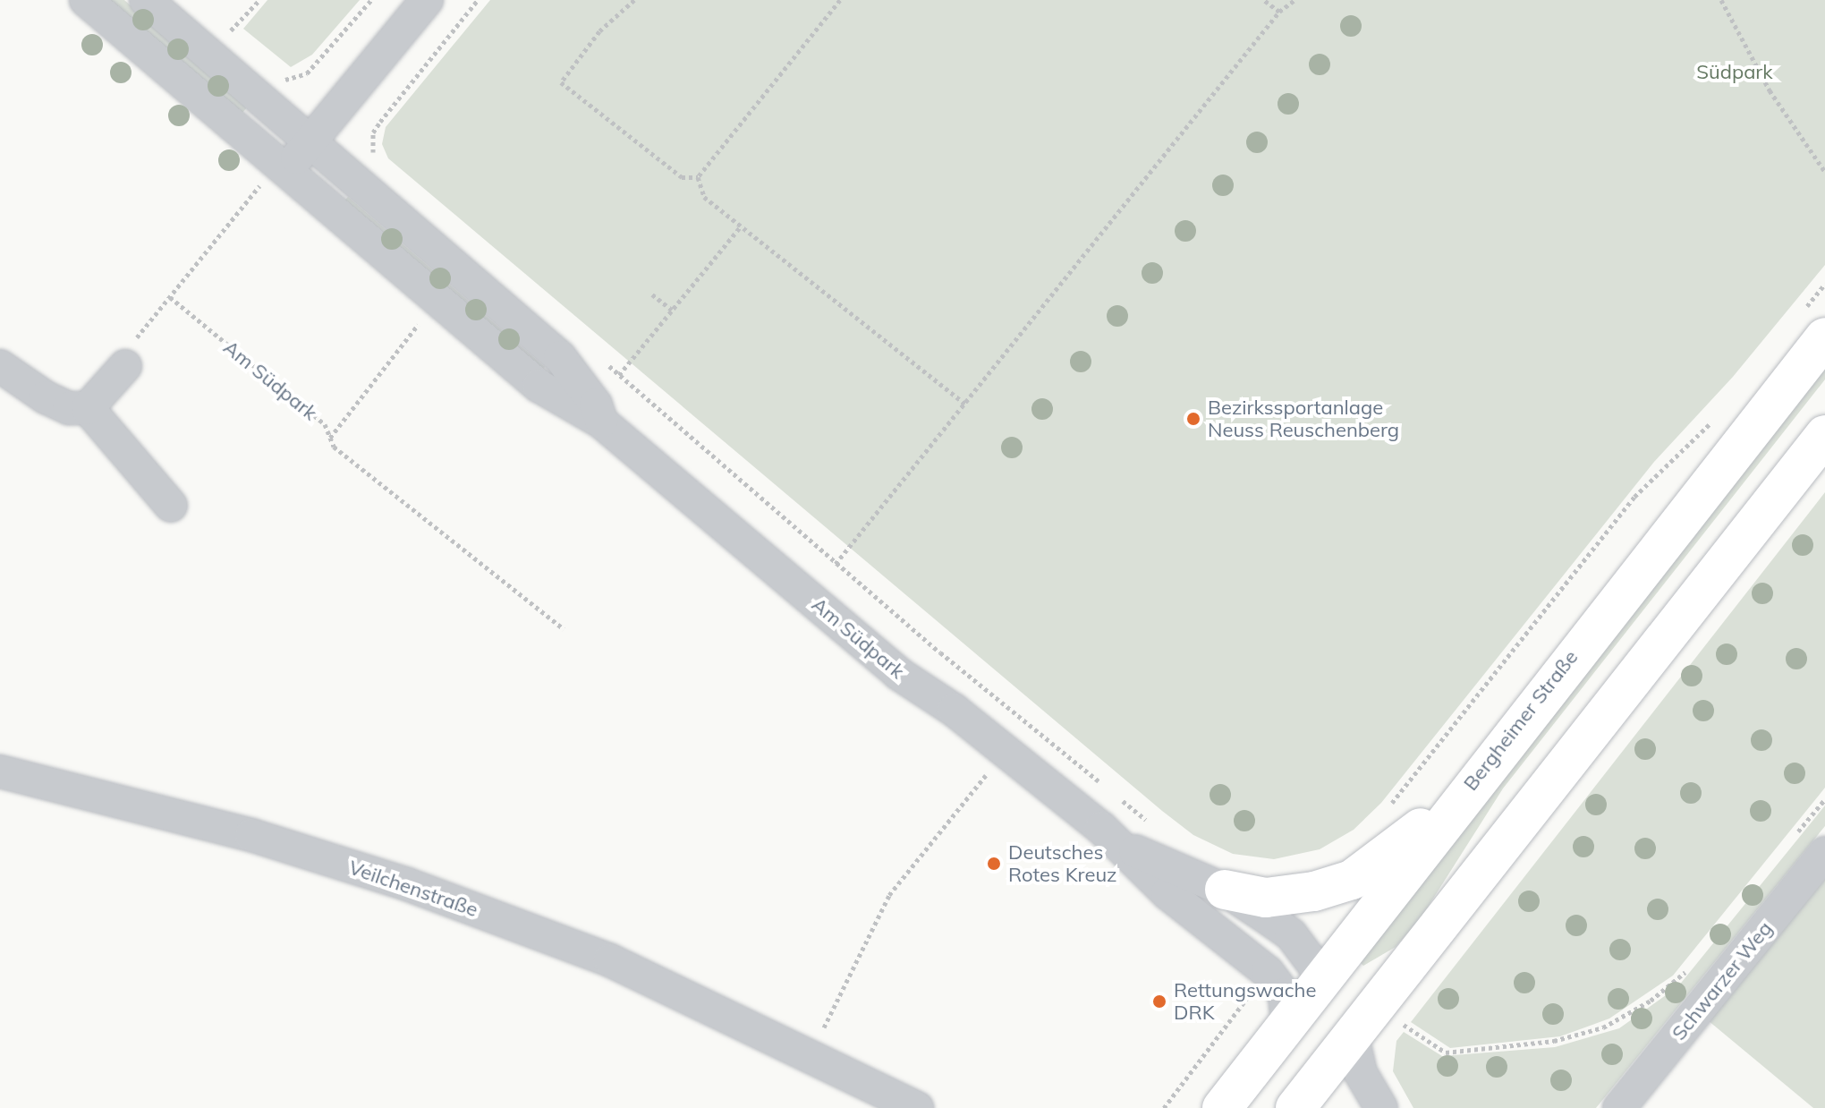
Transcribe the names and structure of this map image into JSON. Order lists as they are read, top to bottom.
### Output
{
  "streets": {
    "main road": ["Bergheimer Straße"],
    "street": ["Am Südpark", "Veilchenstraße", "Schwarzer Weg"]
  },
  "crossings": [
    ["Am Südpark", "Bergheimer Straße"]
  ],
  "parks": ["Südpark"],
  "places": ["Bezirkssportanlage Neuss Reuschenberg", "Deutsches Rotes Kreuz", "Rettungswache DRK"]
}
